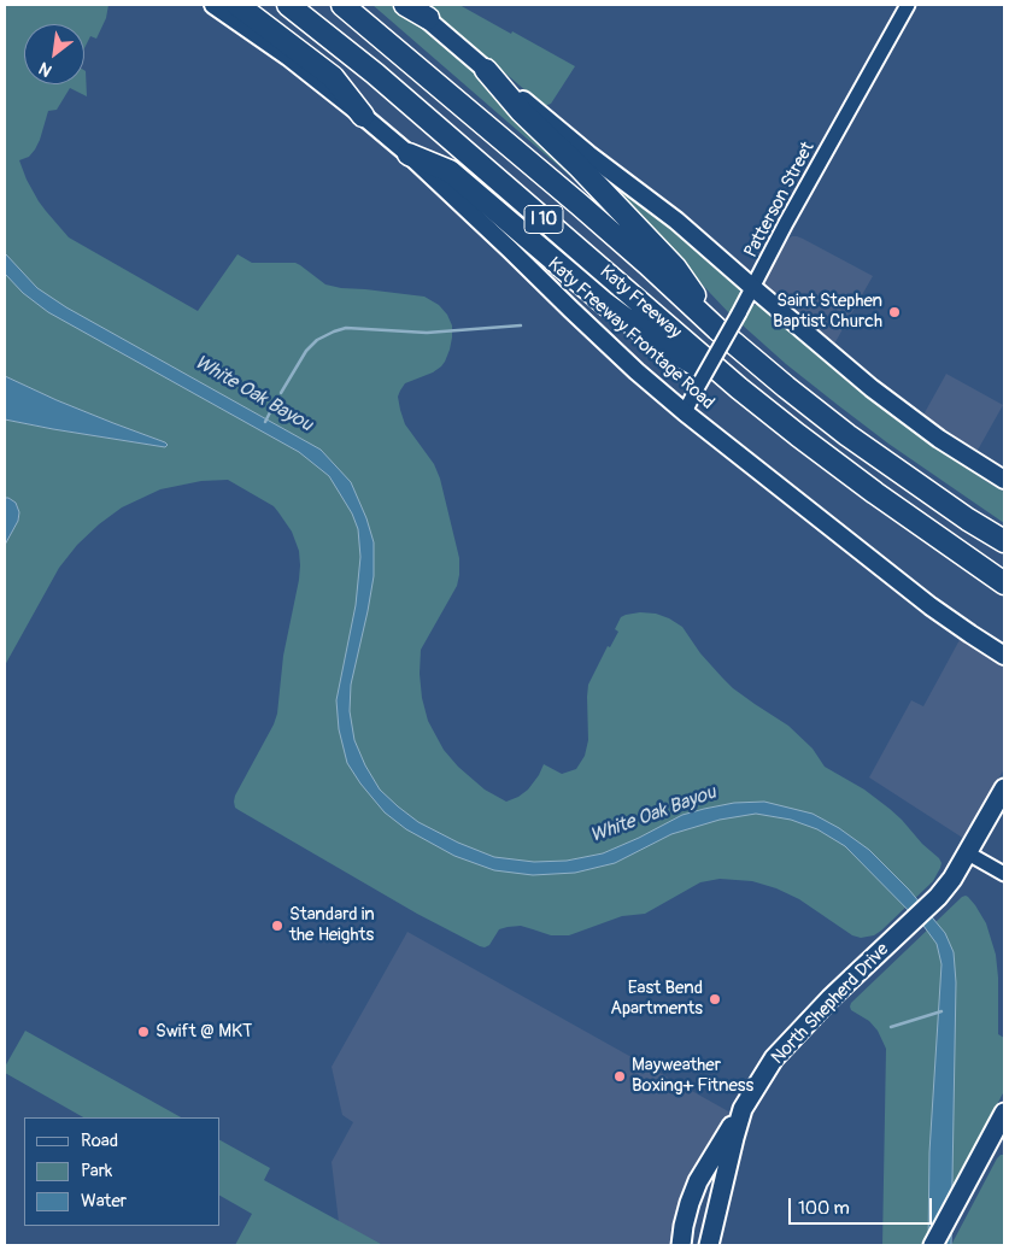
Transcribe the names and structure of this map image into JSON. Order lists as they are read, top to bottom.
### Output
{
  "streets": {
    "highway": ["I 10", "Katy Freeway"],
    "main road": ["Katy Freeway Frontage Road", "North Shepherd Drive"],
    "street": ["Patterson Street"]
  },
  "crossings": [
    ["Patterson Street", "Katy Freeway Frontage Road"]
  ],
  "water": ["White Oak Bayou"],
  "places": [
    "Saint Stephen Baptist Church",
    "Standard in the Heights",
    "East Bend Apartments",
    "Swift @ MKT",
    "Mayweather Boxing+ Fitness"
  ],
  "legend": ["Road", "Park", "Water"],
  "scale_bar": "100 m",
  "north": "bottom left"
}
